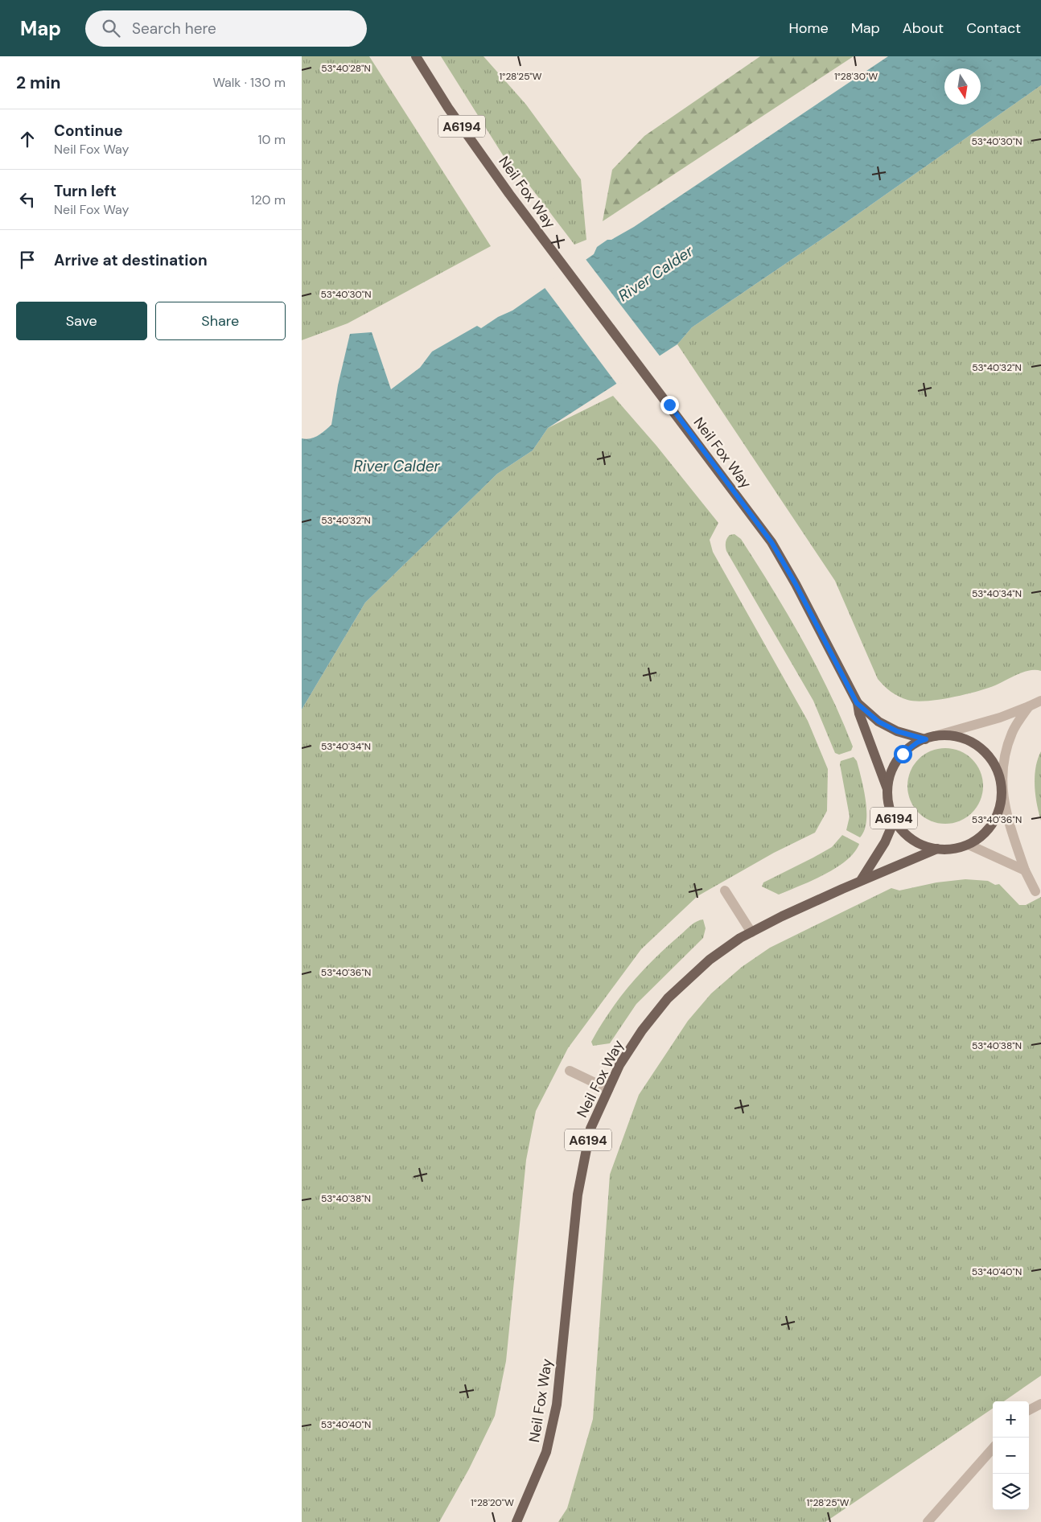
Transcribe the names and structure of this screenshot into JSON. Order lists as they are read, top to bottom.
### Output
{
  "streets": {
    "main road": ["A6194", "Neil Fox Way"]
  },
  "crossings": [
    ["A6194", "Neil Fox Way"]
  ],
  "water": ["River Calder"],
  "north": "bottom",
  "page": {
    "header": "Map",
    "search": "Search here",
    "nav": [
      "Home",
      "Map",
      "About",
      "Contact"
    ],
    "heading": ["2 min", "Walk · 130 m"],
    "list": [
      ["Continue", "Neil Fox Way", "10 m"],
      ["Turn left", "Neil Fox Way", "120 m"],
      "Arrive at destination"
    ],
    "buttons": ["Save", "Share"],
    "map_buttons": ["+", "−"]
  },
  "coordinates": [
    "53°40'28\"N",
    "1°28'25\"W",
    "1°28'30\"W",
    "53°40'30\"N",
    "53°40'32\"N",
    "53°40'34\"N",
    "53°40'36\"N",
    "53°40'38\"N",
    "53°40'40\"N",
    "1°28'20\"W"
  ]
}
